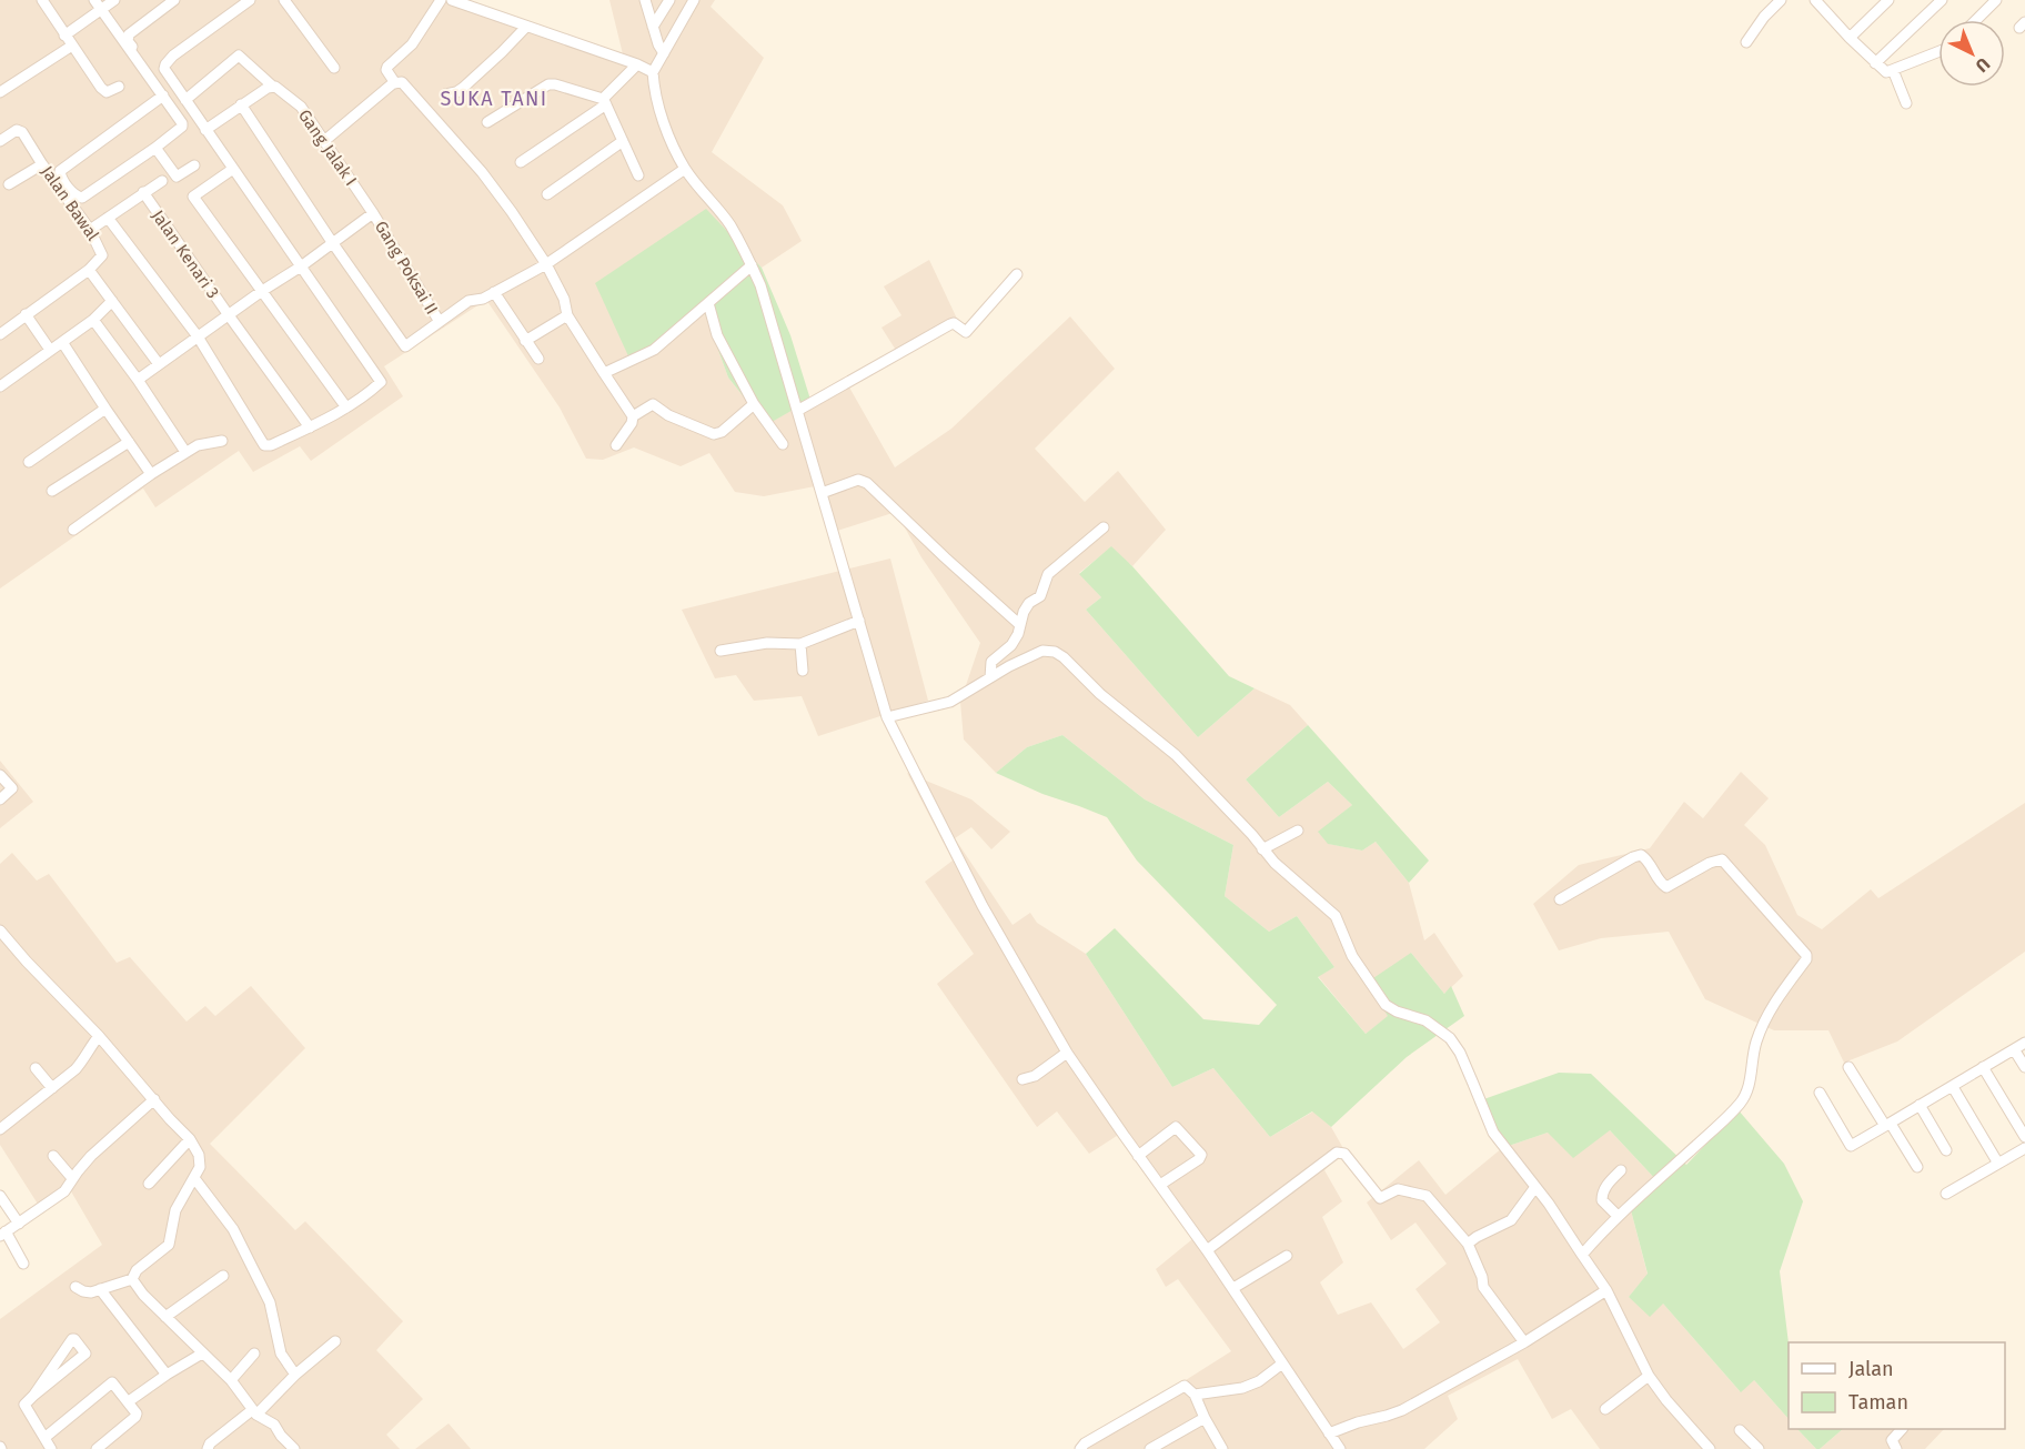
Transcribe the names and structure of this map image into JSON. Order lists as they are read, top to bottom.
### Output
{
  "streets": {
    "street": [
      "Gang Jalak I",
      "Jalan Bawal",
      "Jalan Kenari 3",
      "Gang Poksai II"
    ]
  },
  "crossings": [
    ["Gang Jalak I", "Gang Poksai II"]
  ],
  "districts": ["SUKA TANI"],
  "legend": ["Jalan", "Taman"],
  "north": "bottom right"
}
